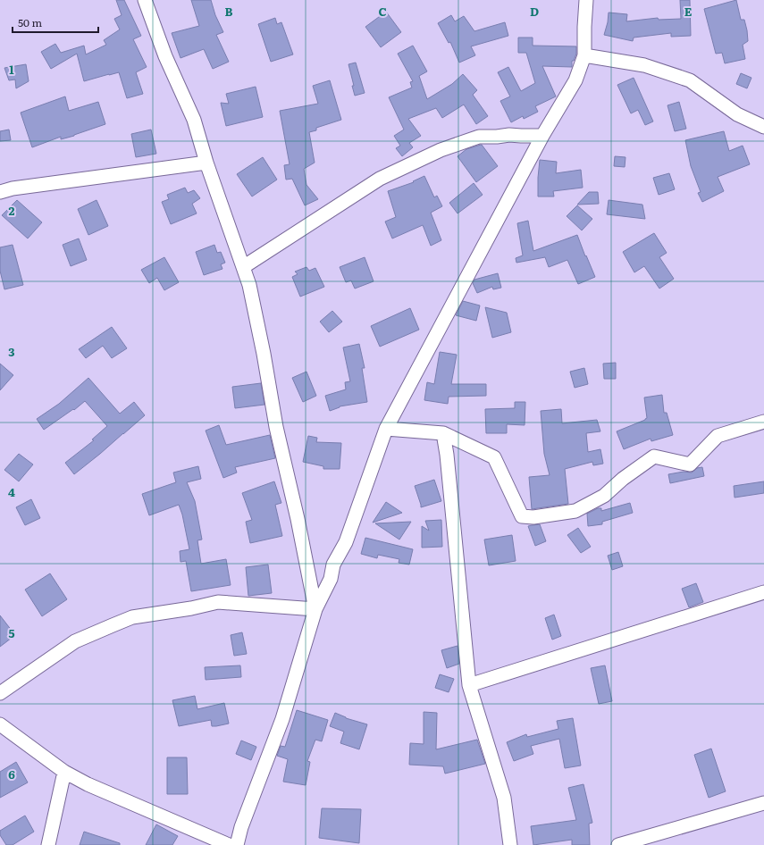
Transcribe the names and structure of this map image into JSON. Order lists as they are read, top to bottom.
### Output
{
  "scale_bar": "50 m",
  "grid": {
    "columns": [
      "B",
      "C",
      "D",
      "E"
    ],
    "rows": [
      "1",
      "2",
      "3",
      "4",
      "5",
      "6"
    ]
  }
}
